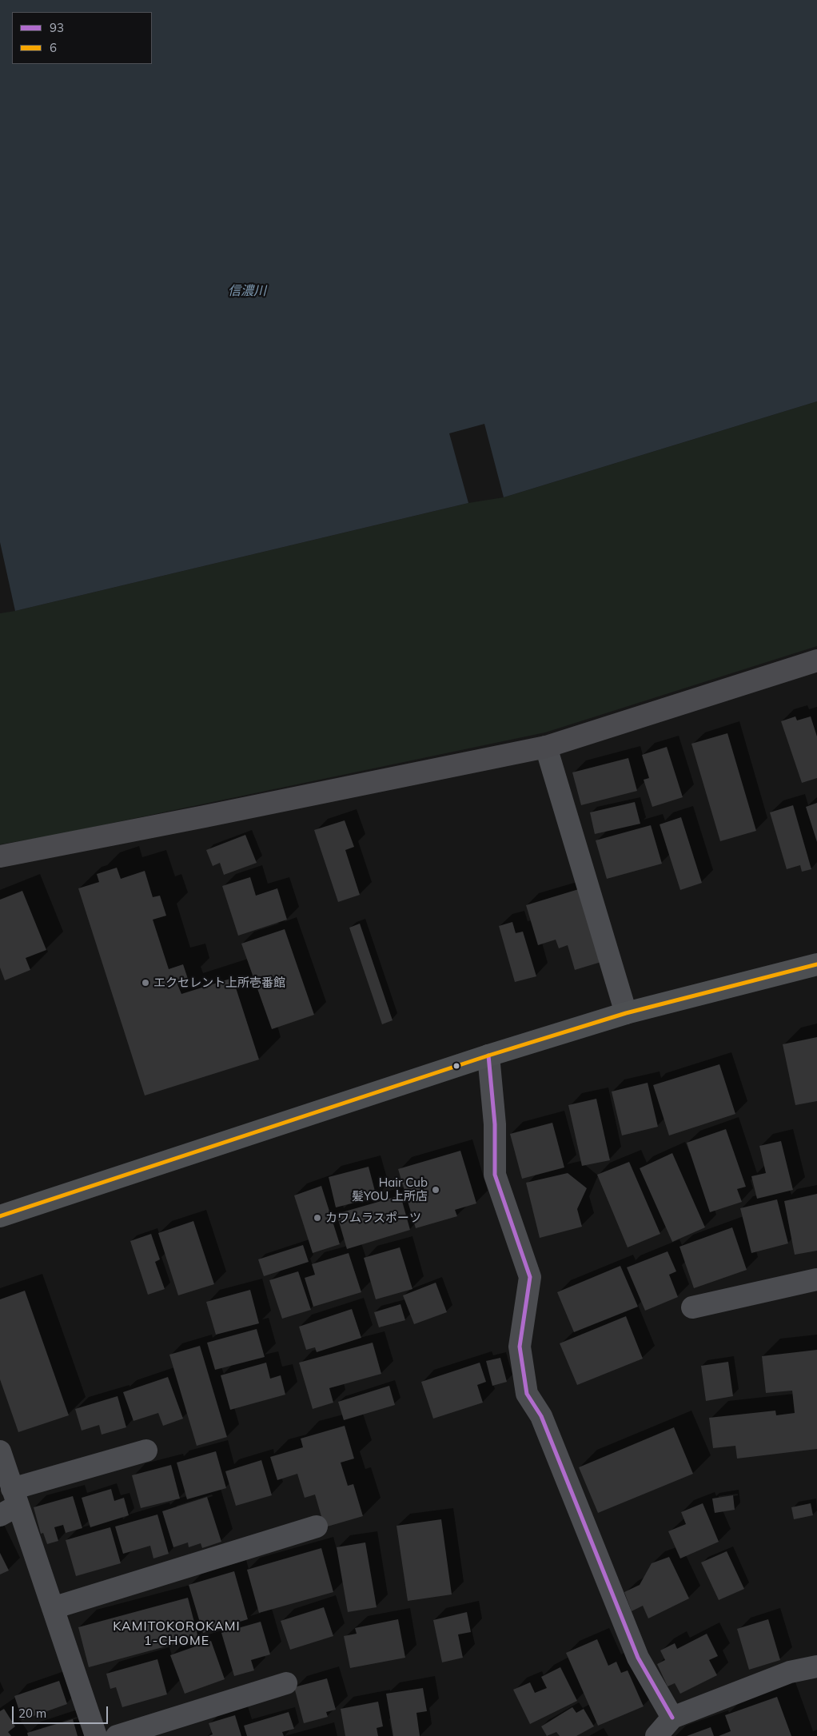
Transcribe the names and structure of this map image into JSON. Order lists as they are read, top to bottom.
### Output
{
  "districts": ["KAMITOKOROKAMI 1-CHOME"],
  "water": ["信濃川"],
  "places": ["エクセレント上所壱番館", "Hair Cub 髪YOU 上所店", "カワムラスポーツ"],
  "lines": ["transit line 6", "transit line 93"],
  "legend": ["93", "6"],
  "scale_bar": "20 m"
}
